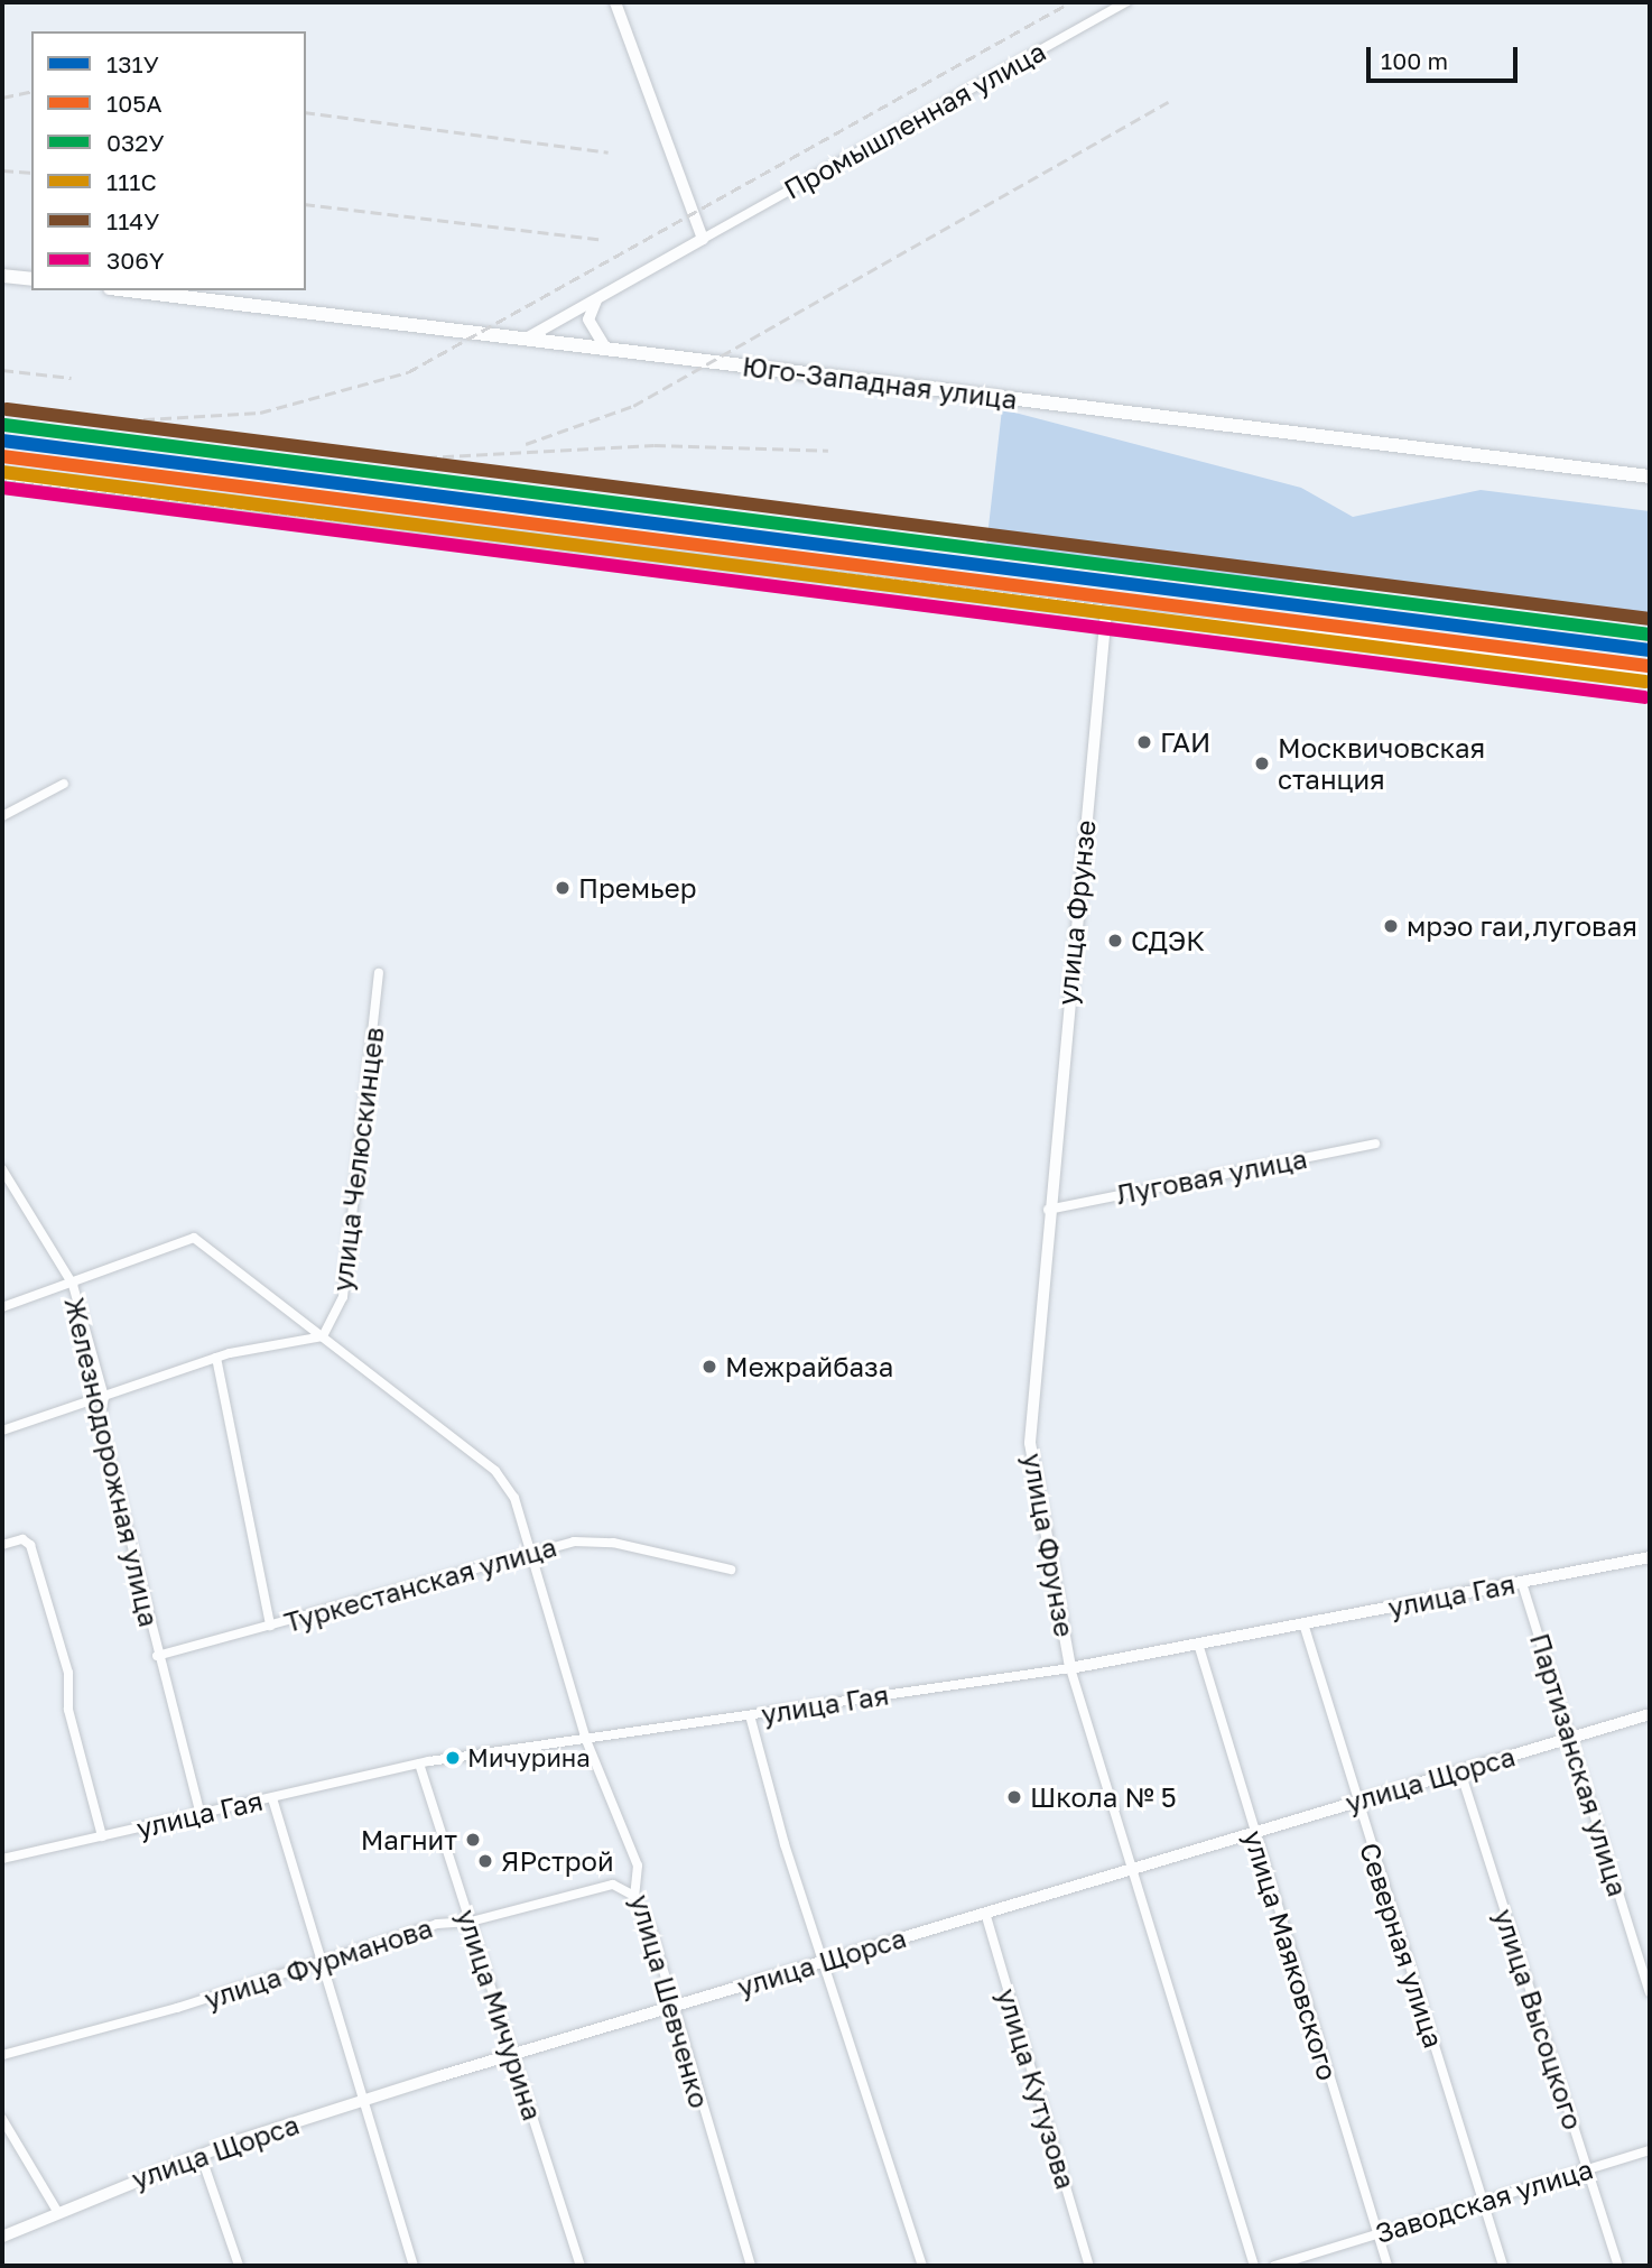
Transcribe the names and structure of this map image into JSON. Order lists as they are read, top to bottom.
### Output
{
  "streets": {
    "main road": ["Юго-Западная улица"],
    "street": [
      "Промышленная улица",
      "улица Фрунзе",
      "улица Челюскинцев",
      "Луговая улица",
      "Железнодорожная улица",
      "Туркестанская улица",
      "улица Гая",
      "Партизанская улица",
      "улица Щорса",
      "Северная улица",
      "улица Маяковского",
      "улица Фурманова",
      "улица Шевченко",
      "улица Мичурина",
      "улица Высоцкого",
      "улица Кутузова",
      "Заводская улица"
    ]
  },
  "crossings": [
    ["улица Фрунзе", "Луговая улица"],
    ["улица Фрунзе", "улица Гая"],
    ["улица Фрунзе", "улица Щорса"],
    ["улица Челюскинцев", "улица Шевченко"],
    ["Железнодорожная улица", "Туркестанская улица"],
    ["Железнодорожная улица", "улица Гая"],
    ["Железнодорожная улица", "улица Шевченко"],
    ["Туркестанская улица", "улица Шевченко"],
    ["улица Гая", "Партизанская улица"],
    ["улица Гая", "Северная улица"],
    ["улица Гая", "улица Маяковского"],
    ["улица Гая", "улица Шевченко"],
    ["улица Гая", "улица Мичурина"],
    ["Партизанская улица", "улица Щорса"],
    ["улица Щорса", "Северная улица"],
    ["улица Щорса", "улица Маяковского"],
    ["улица Щорса", "улица Шевченко"],
    ["улица Щорса", "улица Мичурина"],
    ["улица Щорса", "улица Высоцкого"],
    ["улица Щорса", "улица Кутузова"],
    ["Северная улица", "Заводская улица"],
    ["улица Маяковского", "Заводская улица"],
    ["улица Фурманова", "улица Шевченко"],
    ["улица Фурманова", "улица Мичурина"],
    ["улица Высоцкого", "Заводская улица"]
  ],
  "places": [
    "ГАИ",
    "Москвичовская станция",
    "Премьер",
    "мрэо гаи,луговая",
    "СДЭК",
    "Межрайбаза",
    "Мичурина",
    "Школа № 5",
    "Магнит",
    "ЯРстрой"
  ],
  "lines": [
    "transit line 114У",
    "transit line 032У",
    "transit line 131У",
    "transit line 105А",
    "transit line 111С",
    "transit line 306Y"
  ],
  "legend": [
    "131У",
    "105А",
    "032У",
    "111С",
    "114У",
    "306Y"
  ],
  "scale_bar": "100 m"
}
